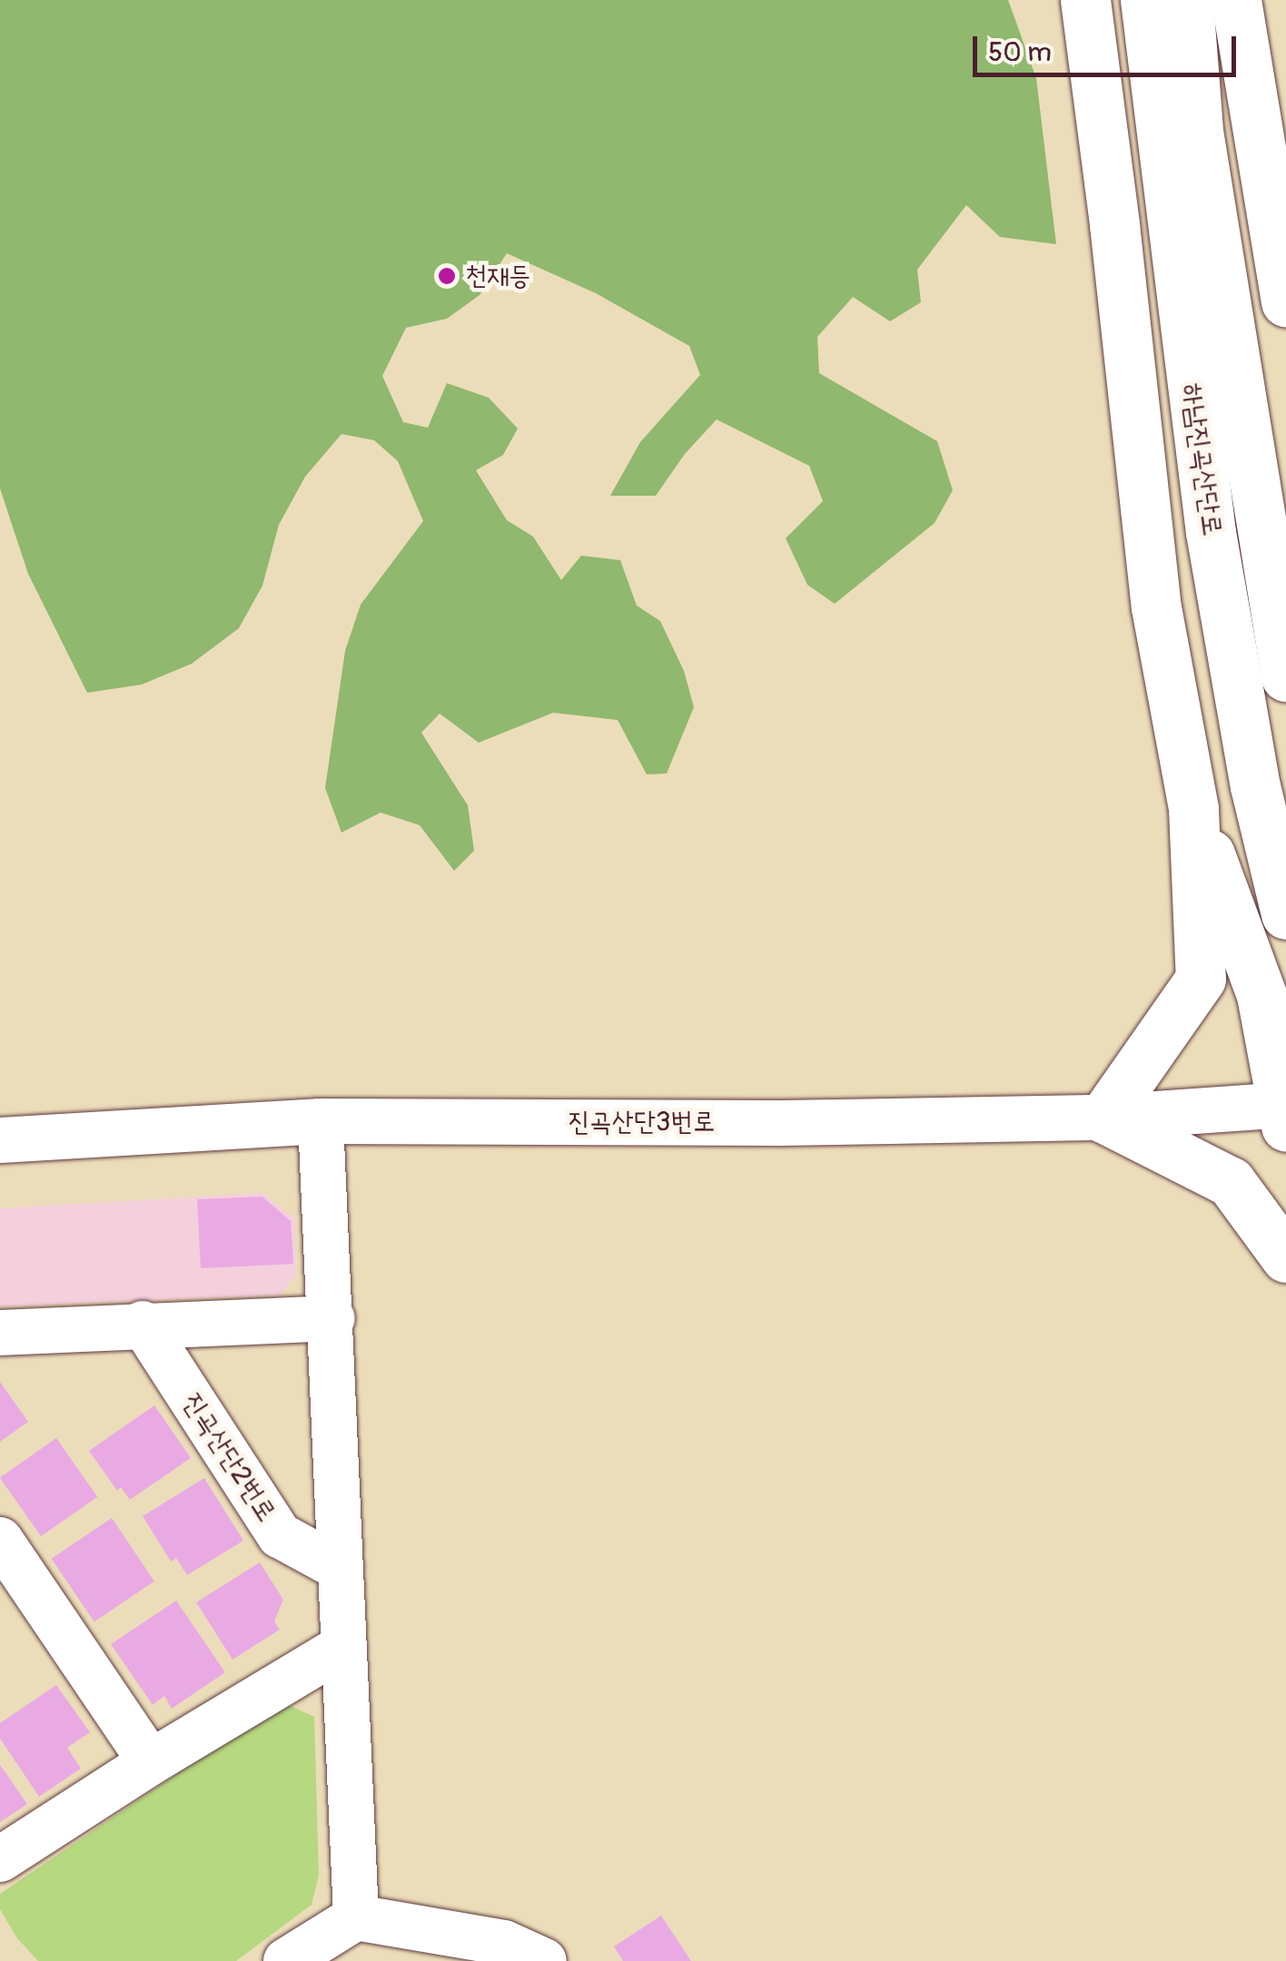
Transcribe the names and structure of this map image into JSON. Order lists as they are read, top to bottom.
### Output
{
  "streets": {
    "highway": ["하남진곡산단로"],
    "street": ["진곡산단3번로", "진곡산단2번로"]
  },
  "places": ["천재등"],
  "scale_bar": "50 m"
}
